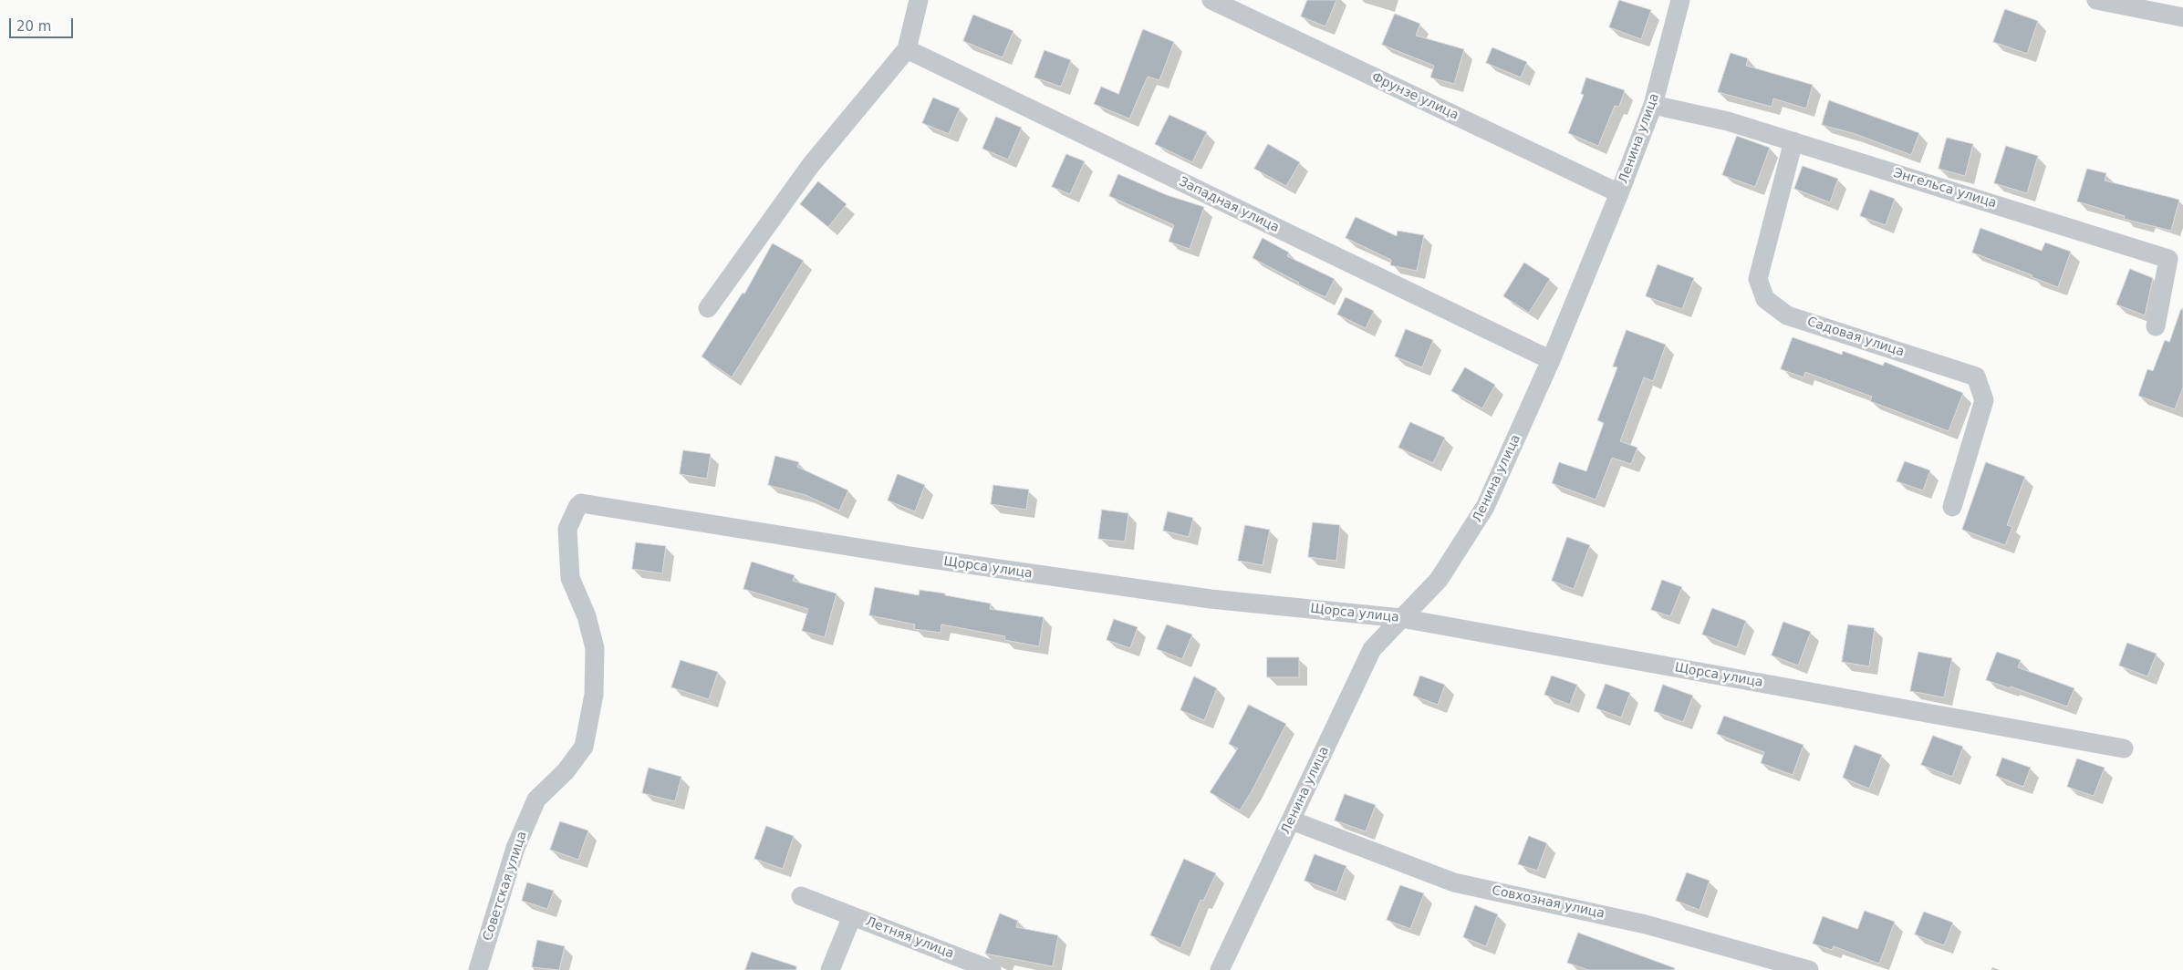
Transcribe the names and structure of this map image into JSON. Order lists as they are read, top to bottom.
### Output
{
  "streets": {
    "street": [
      "Фрунзе улица",
      "Ленина улица",
      "Энгельса улица",
      "Западная улица",
      "Садовая улица",
      "Щорса улица",
      "Советская улица",
      "Совхозная улица",
      "Летняя улица"
    ]
  },
  "crossings": [
    ["Фрунзе улица", "Ленина улица"],
    ["Ленина улица", "Энгельса улица"],
    ["Ленина улица", "Западная улица"],
    ["Ленина улица", "Щорса улица"],
    ["Ленина улица", "Совхозная улица"],
    ["Энгельса улица", "Садовая улица"],
    ["Щорса улица", "Советская улица"]
  ],
  "scale_bar": "20 m"
}
